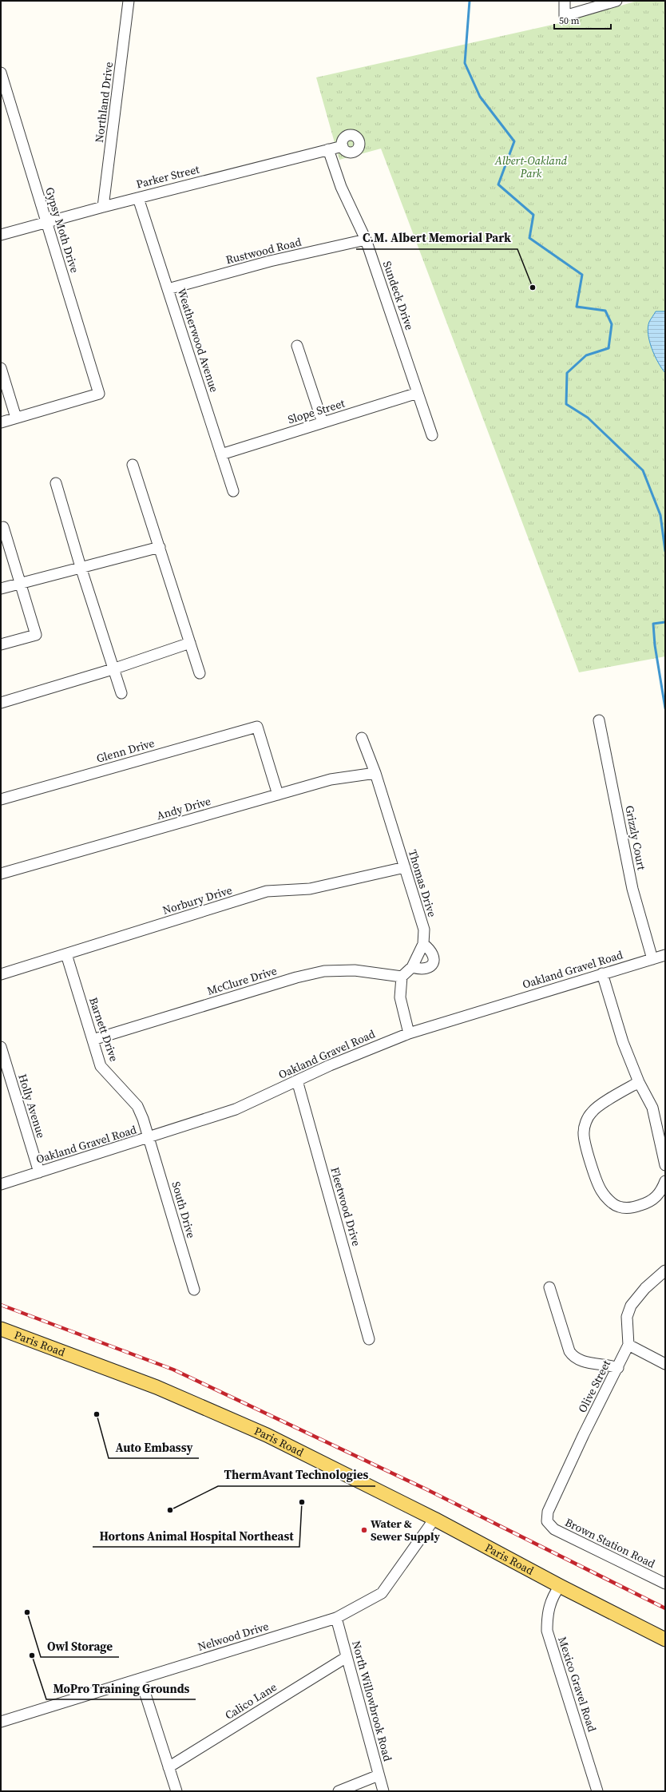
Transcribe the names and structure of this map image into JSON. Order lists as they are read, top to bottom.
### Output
{
  "streets": {
    "main road": ["Paris Road"],
    "street": [
      "Northland Drive",
      "Parker Street",
      "Gypsy Moth Drive",
      "Rustwood Road",
      "Sundeck Drive",
      "Weatherwood Avenue",
      "Slope Street",
      "Glenn Drive",
      "Andy Drive",
      "Grizzly Court",
      "Thomas Drive",
      "Norbury Drive",
      "Oakland Gravel Road",
      "McClure Drive",
      "Barnett Drive",
      "Holly Avenue",
      "Fleetwood Drive",
      "South Drive",
      "Olive Street",
      "Brown Station Road",
      "Nelwood Drive",
      "Mexico Gravel Road",
      "Calico Lane",
      "North Willowbrook Road"
    ]
  },
  "crossings": [
    ["Northland Drive", "Parker Street"],
    ["Parker Street", "Gypsy Moth Drive"],
    ["Parker Street", "Sundeck Drive"],
    ["Parker Street", "Weatherwood Avenue"],
    ["Rustwood Road", "Sundeck Drive"],
    ["Rustwood Road", "Weatherwood Avenue"],
    ["Sundeck Drive", "Slope Street"],
    ["Weatherwood Avenue", "Slope Street"],
    ["Glenn Drive", "Andy Drive"],
    ["Andy Drive", "Thomas Drive"],
    ["Grizzly Court", "Oakland Gravel Road"],
    ["Thomas Drive", "Norbury Drive"],
    ["Thomas Drive", "McClure Drive"],
    ["Norbury Drive", "Barnett Drive"],
    ["Oakland Gravel Road", "Barnett Drive"],
    ["Oakland Gravel Road", "Holly Avenue"],
    ["Oakland Gravel Road", "Fleetwood Drive"],
    ["Oakland Gravel Road", "South Drive"],
    ["McClure Drive", "Barnett Drive"],
    ["Barnett Drive", "South Drive"],
    ["Paris Road", "Nelwood Drive"],
    ["Paris Road", "Mexico Gravel Road"],
    ["Olive Street", "Brown Station Road"],
    ["Nelwood Drive", "North Willowbrook Road"],
    ["Calico Lane", "North Willowbrook Road"]
  ],
  "parks": ["Albert-Oakland Park"],
  "places": [
    "C.M. Albert Memorial Park",
    "Auto Embassy",
    "Hortons Animal Hospital Northeast",
    "ThermAvant Technologies",
    "Water & Sewer Supply",
    "Owl Storage",
    "MoPro Training Grounds"
  ],
  "scale_bar": "50 m"
}
